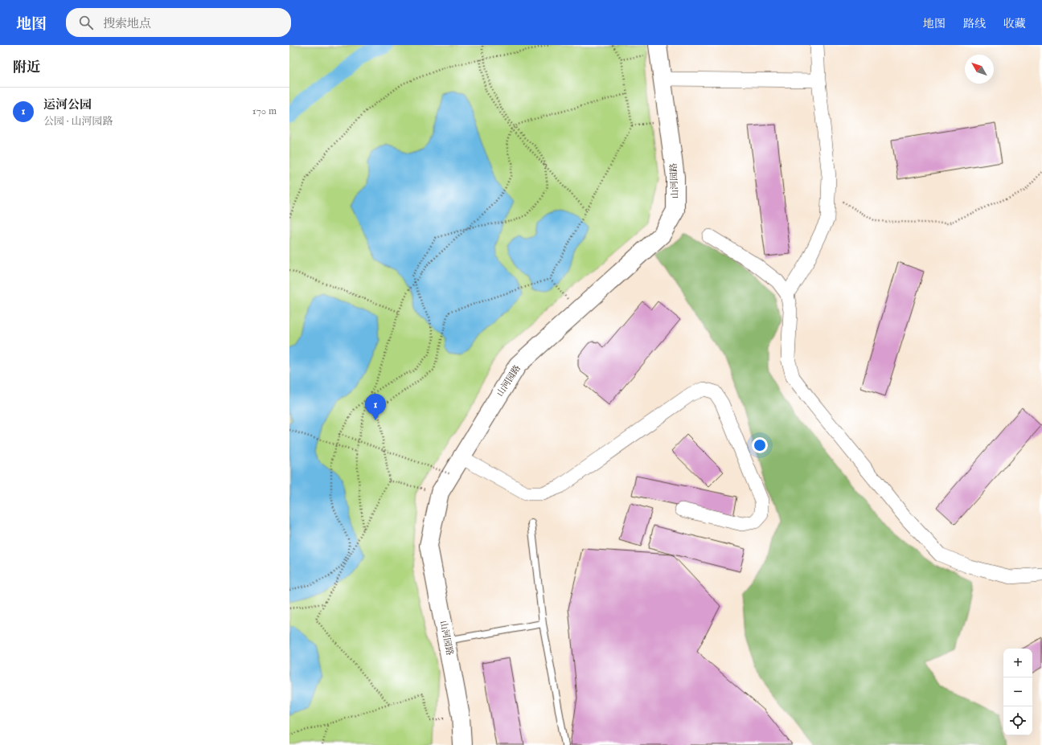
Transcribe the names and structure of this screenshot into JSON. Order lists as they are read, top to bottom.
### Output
{
  "streets": {
    "street": ["山河园路"]
  },
  "north": "top left",
  "page": {
    "header": "地图",
    "search": "搜索地点",
    "nav": ["地图", "路线", "收藏"],
    "heading": "附近",
    "list": [
      {
        "mark": "1",
        "name": "运河公园",
        "note": "公园 · 山河园路",
        "value": "170 m"
      }
    ],
    "pins": "1",
    "map_buttons": ["+", "−"]
  }
}
